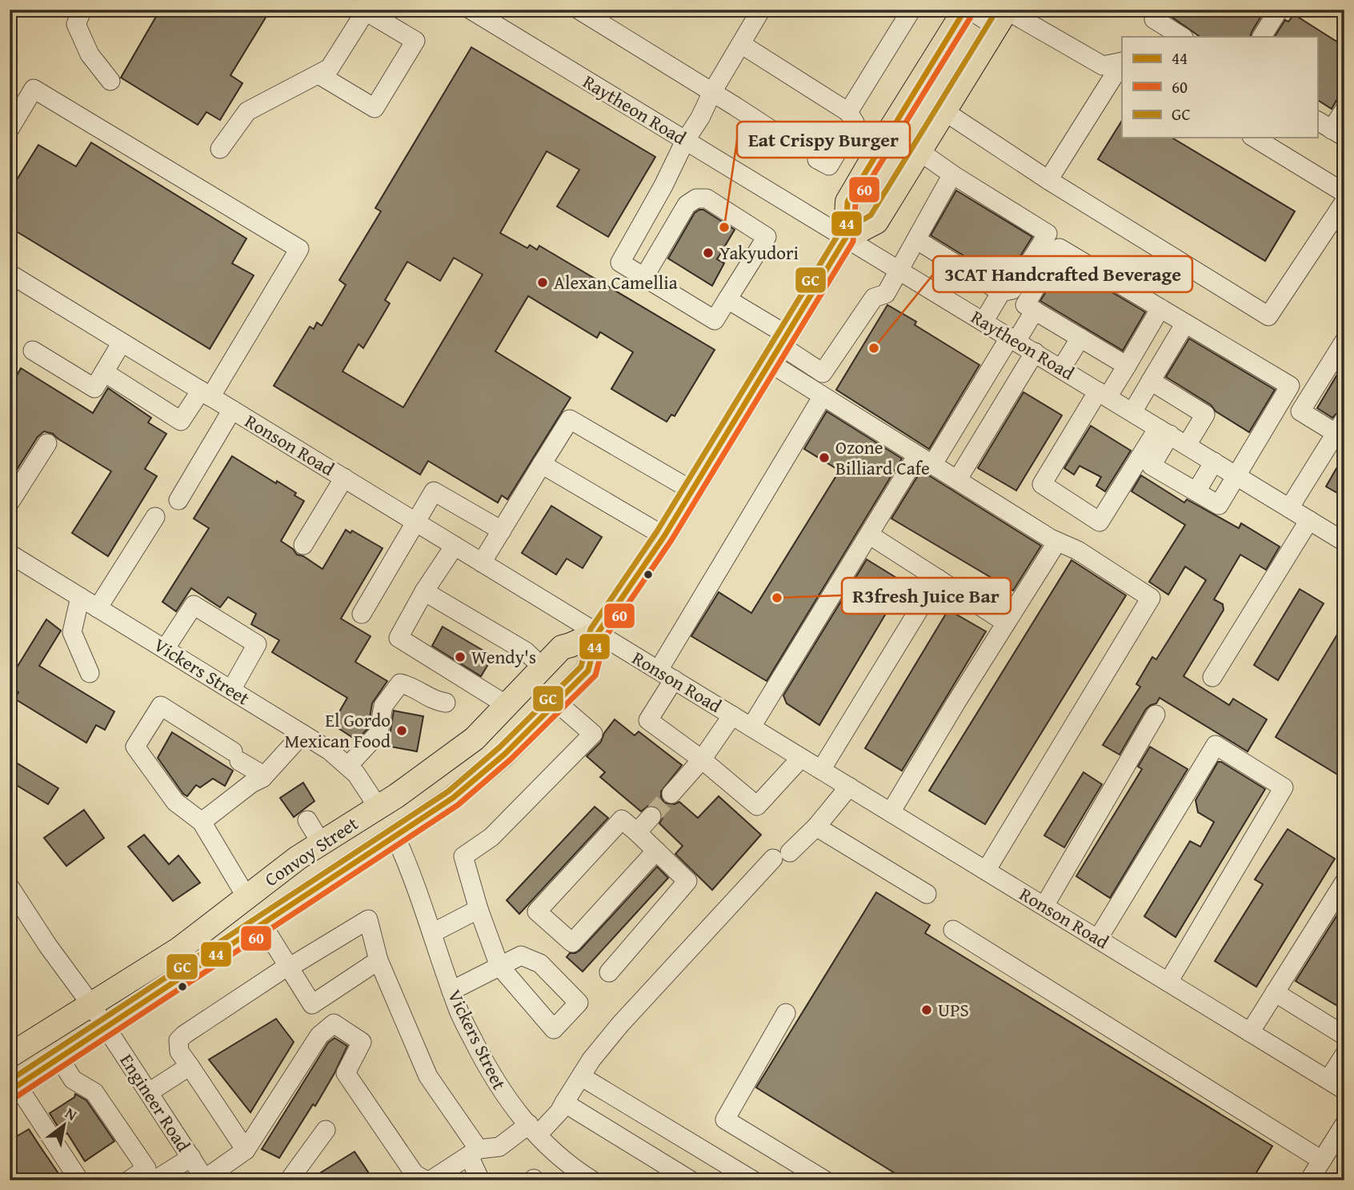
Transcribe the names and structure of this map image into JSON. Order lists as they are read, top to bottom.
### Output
{
  "streets": {
    "main road": ["Convoy Street"],
    "street": [
      "Raytheon Road",
      "Ronson Road",
      "Vickers Street",
      "Engineer Road"
    ]
  },
  "crossings": [
    ["Raytheon Road", "Convoy Street"],
    ["Ronson Road", "Convoy Street"],
    ["Vickers Street", "Convoy Street"],
    ["Convoy Street", "Engineer Road"]
  ],
  "places": [
    "Eat Crispy Burger",
    "Yakyudori",
    "Alexan Camellia",
    "3CAT Handcrafted Beverage",
    "Ozone Billiard Cafe",
    "R3fresh Juice Bar",
    "Wendy's",
    "El Gordo Mexican Food",
    "UPS"
  ],
  "lines": ["transit line 44", "transit line GC", "transit line 60"],
  "legend": ["44", "60", "GC"],
  "north": "top right"
}
